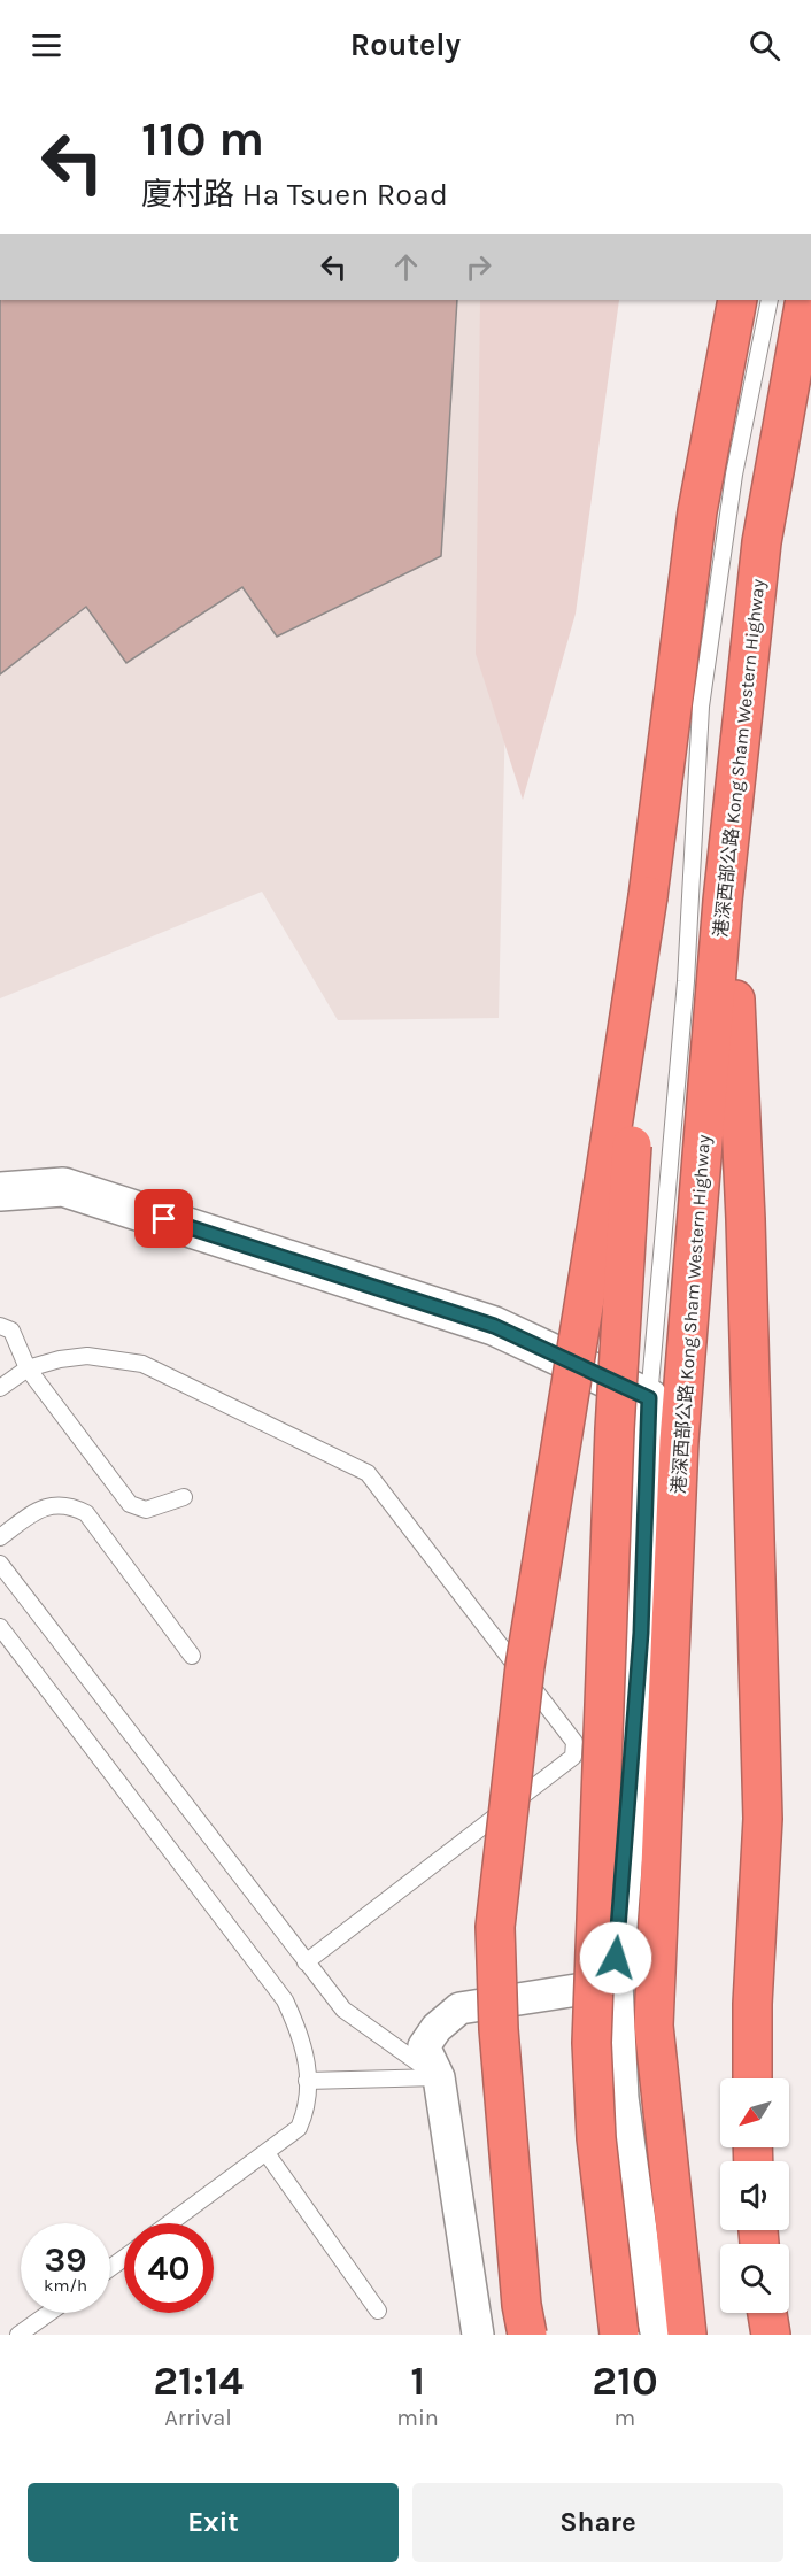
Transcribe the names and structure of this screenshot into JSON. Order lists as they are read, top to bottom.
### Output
{
  "streets": {
    "highway": ["港深西部公路 Kong Sham Western Highway"]
  },
  "north": "bottom left",
  "page": {
    "header": "Routely",
    "turn": ["110 m", "廈村路 Ha Tsuen Road"],
    "speed": "39 km/h",
    "limit": "40",
    "eta": [
      "21:14",
      "Arrival",
      "1",
      "min",
      "210",
      "m"
    ],
    "buttons": ["Exit", "Share"]
  }
}
